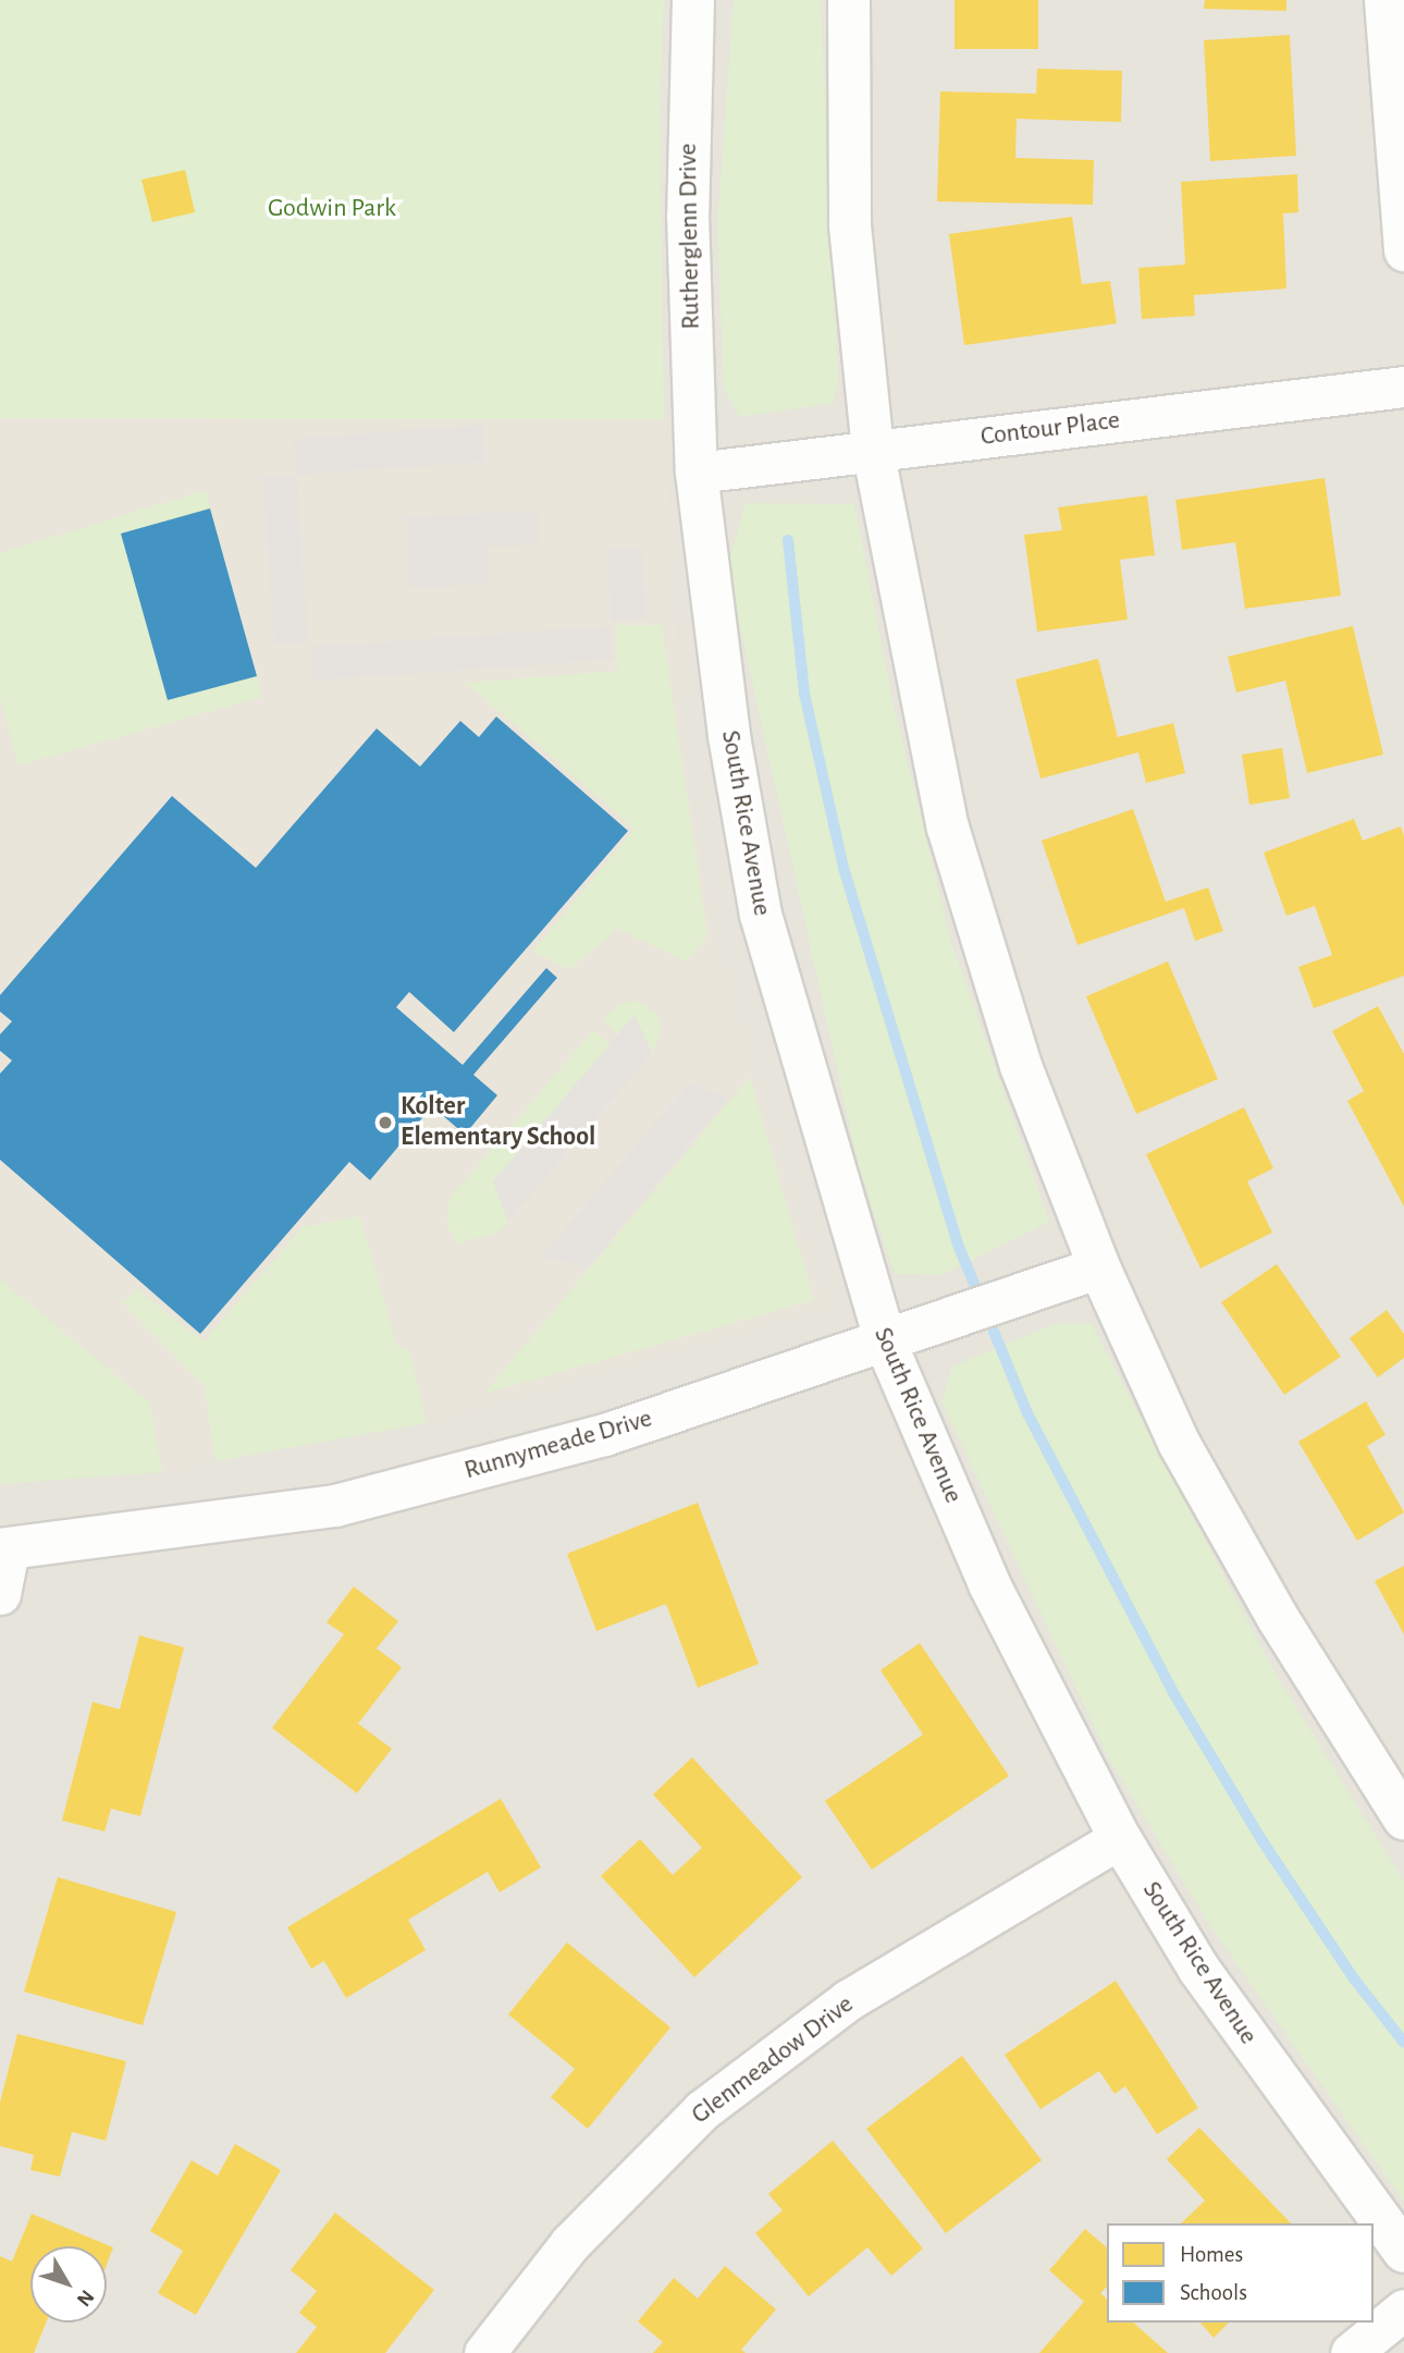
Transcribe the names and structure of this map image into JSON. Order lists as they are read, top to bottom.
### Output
{
  "streets": {
    "street": [
      "Rutherglenn Drive",
      "Contour Place",
      "South Rice Avenue",
      "Runnymeade Drive",
      "Glenmeadow Drive"
    ]
  },
  "crossings": [
    ["Rutherglenn Drive", "Contour Place"],
    ["Rutherglenn Drive", "South Rice Avenue"],
    ["Contour Place", "South Rice Avenue"],
    ["South Rice Avenue", "Runnymeade Drive"],
    ["South Rice Avenue", "Glenmeadow Drive"]
  ],
  "parks": ["Godwin Park"],
  "places": ["Kolter Elementary School"],
  "legend": ["Homes", "Schools"],
  "north": "bottom right"
}
